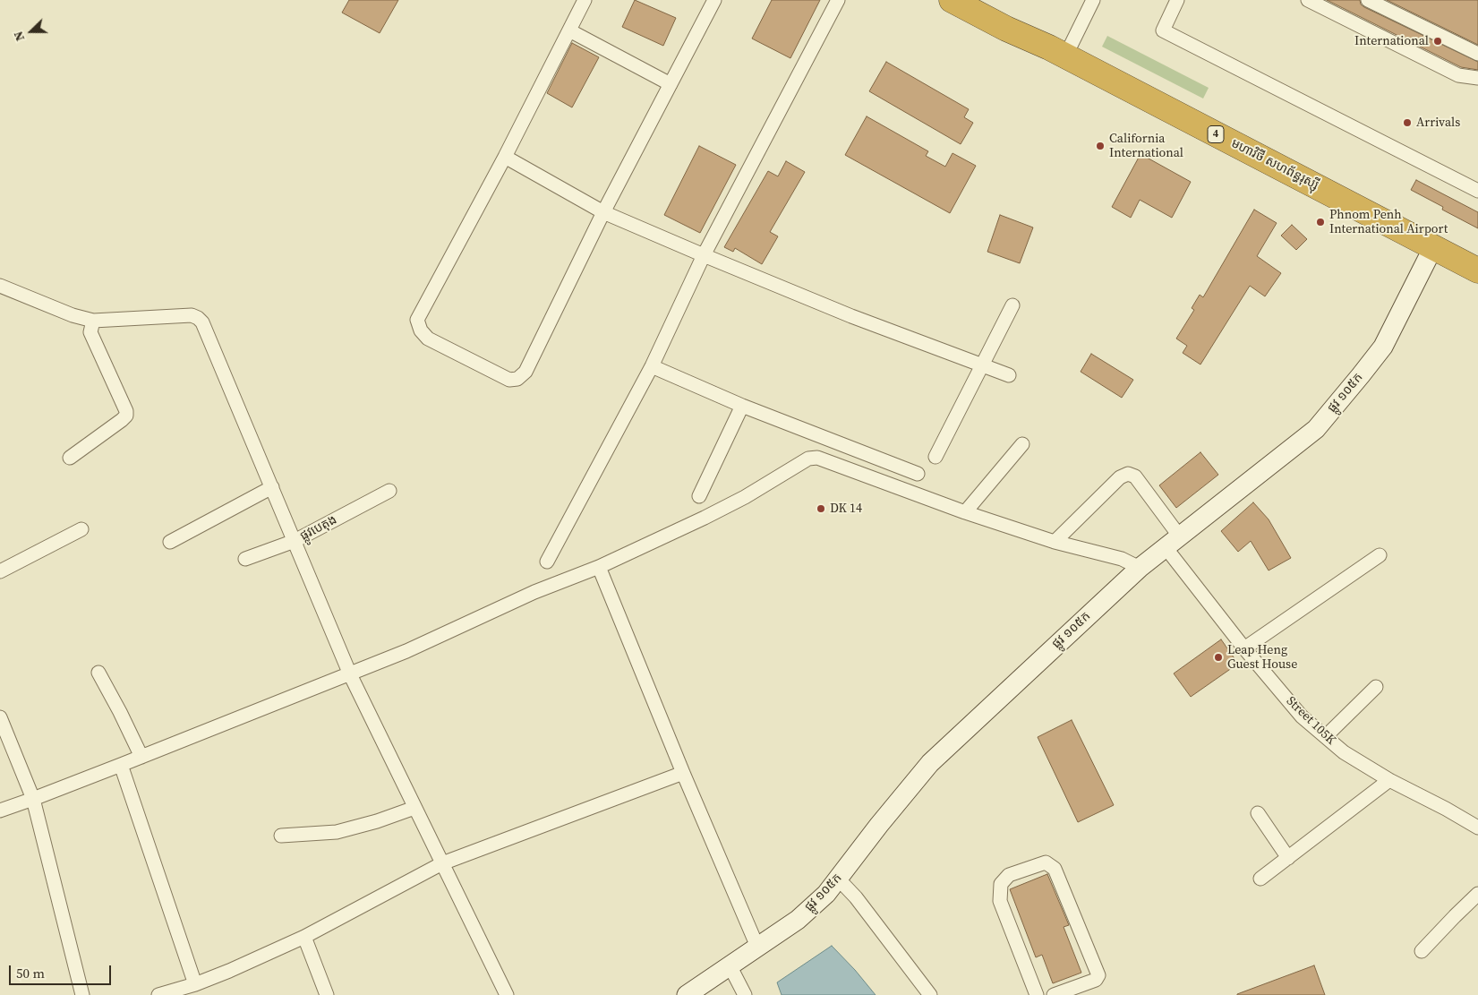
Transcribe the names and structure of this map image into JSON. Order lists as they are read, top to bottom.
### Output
{
  "streets": {
    "highway": ["4", "មហាវិថី សហព័ន្ធរុស្ស៊ី"],
    "main road": ["ផ្លូវ ១០៥ក"],
    "street": ["ផ្លូវបេតុង", "Street 105K"]
  },
  "crossings": [
    ["មហាវិថី សហព័ន្ធរុស្ស៊ី", "ផ្លូវ ១០៥ក"],
    ["ផ្លូវ ១០៥ក", "Street 105K"]
  ],
  "places": [
    "International",
    "Arrivals",
    "California International",
    "Phnom Penh International Airport",
    "DK 14",
    "Leap Heng Guest House"
  ],
  "scale_bar": "50 m",
  "north": "left"
}
